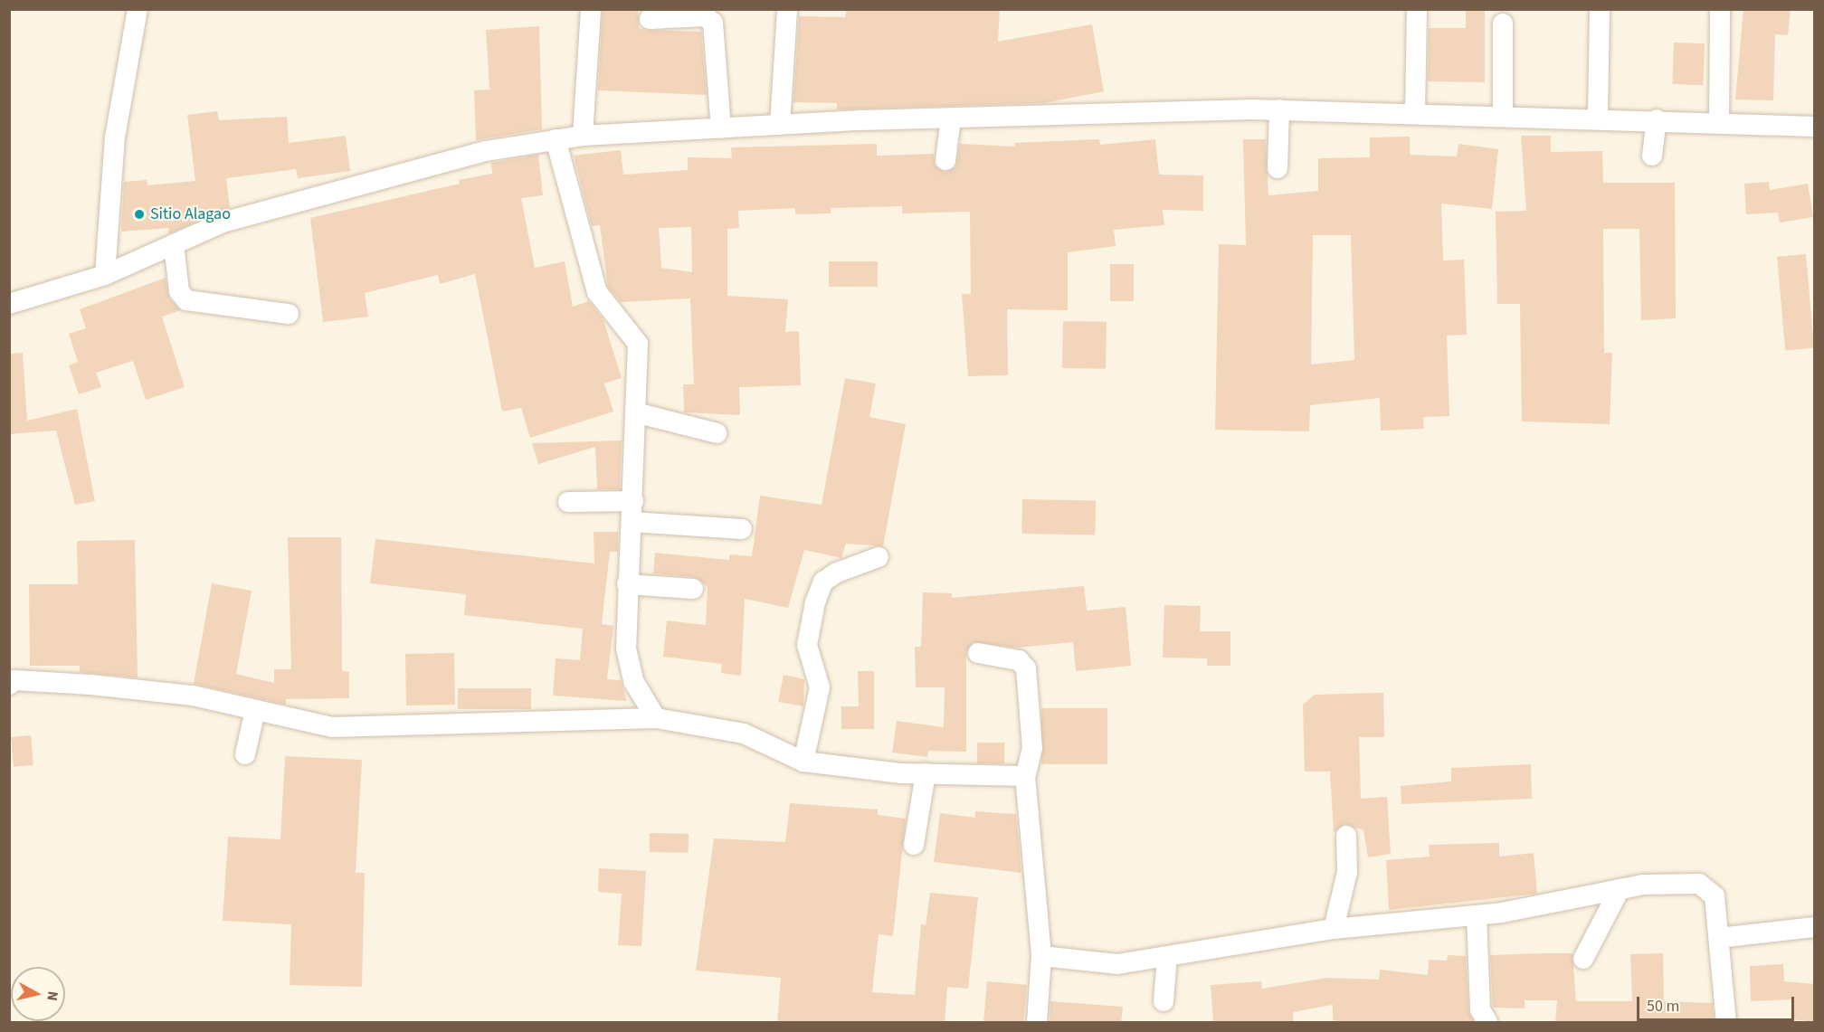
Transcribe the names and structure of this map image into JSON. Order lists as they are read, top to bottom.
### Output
{
  "places": ["Sitio Alagao"],
  "scale_bar": "50 m",
  "north": "right"
}
